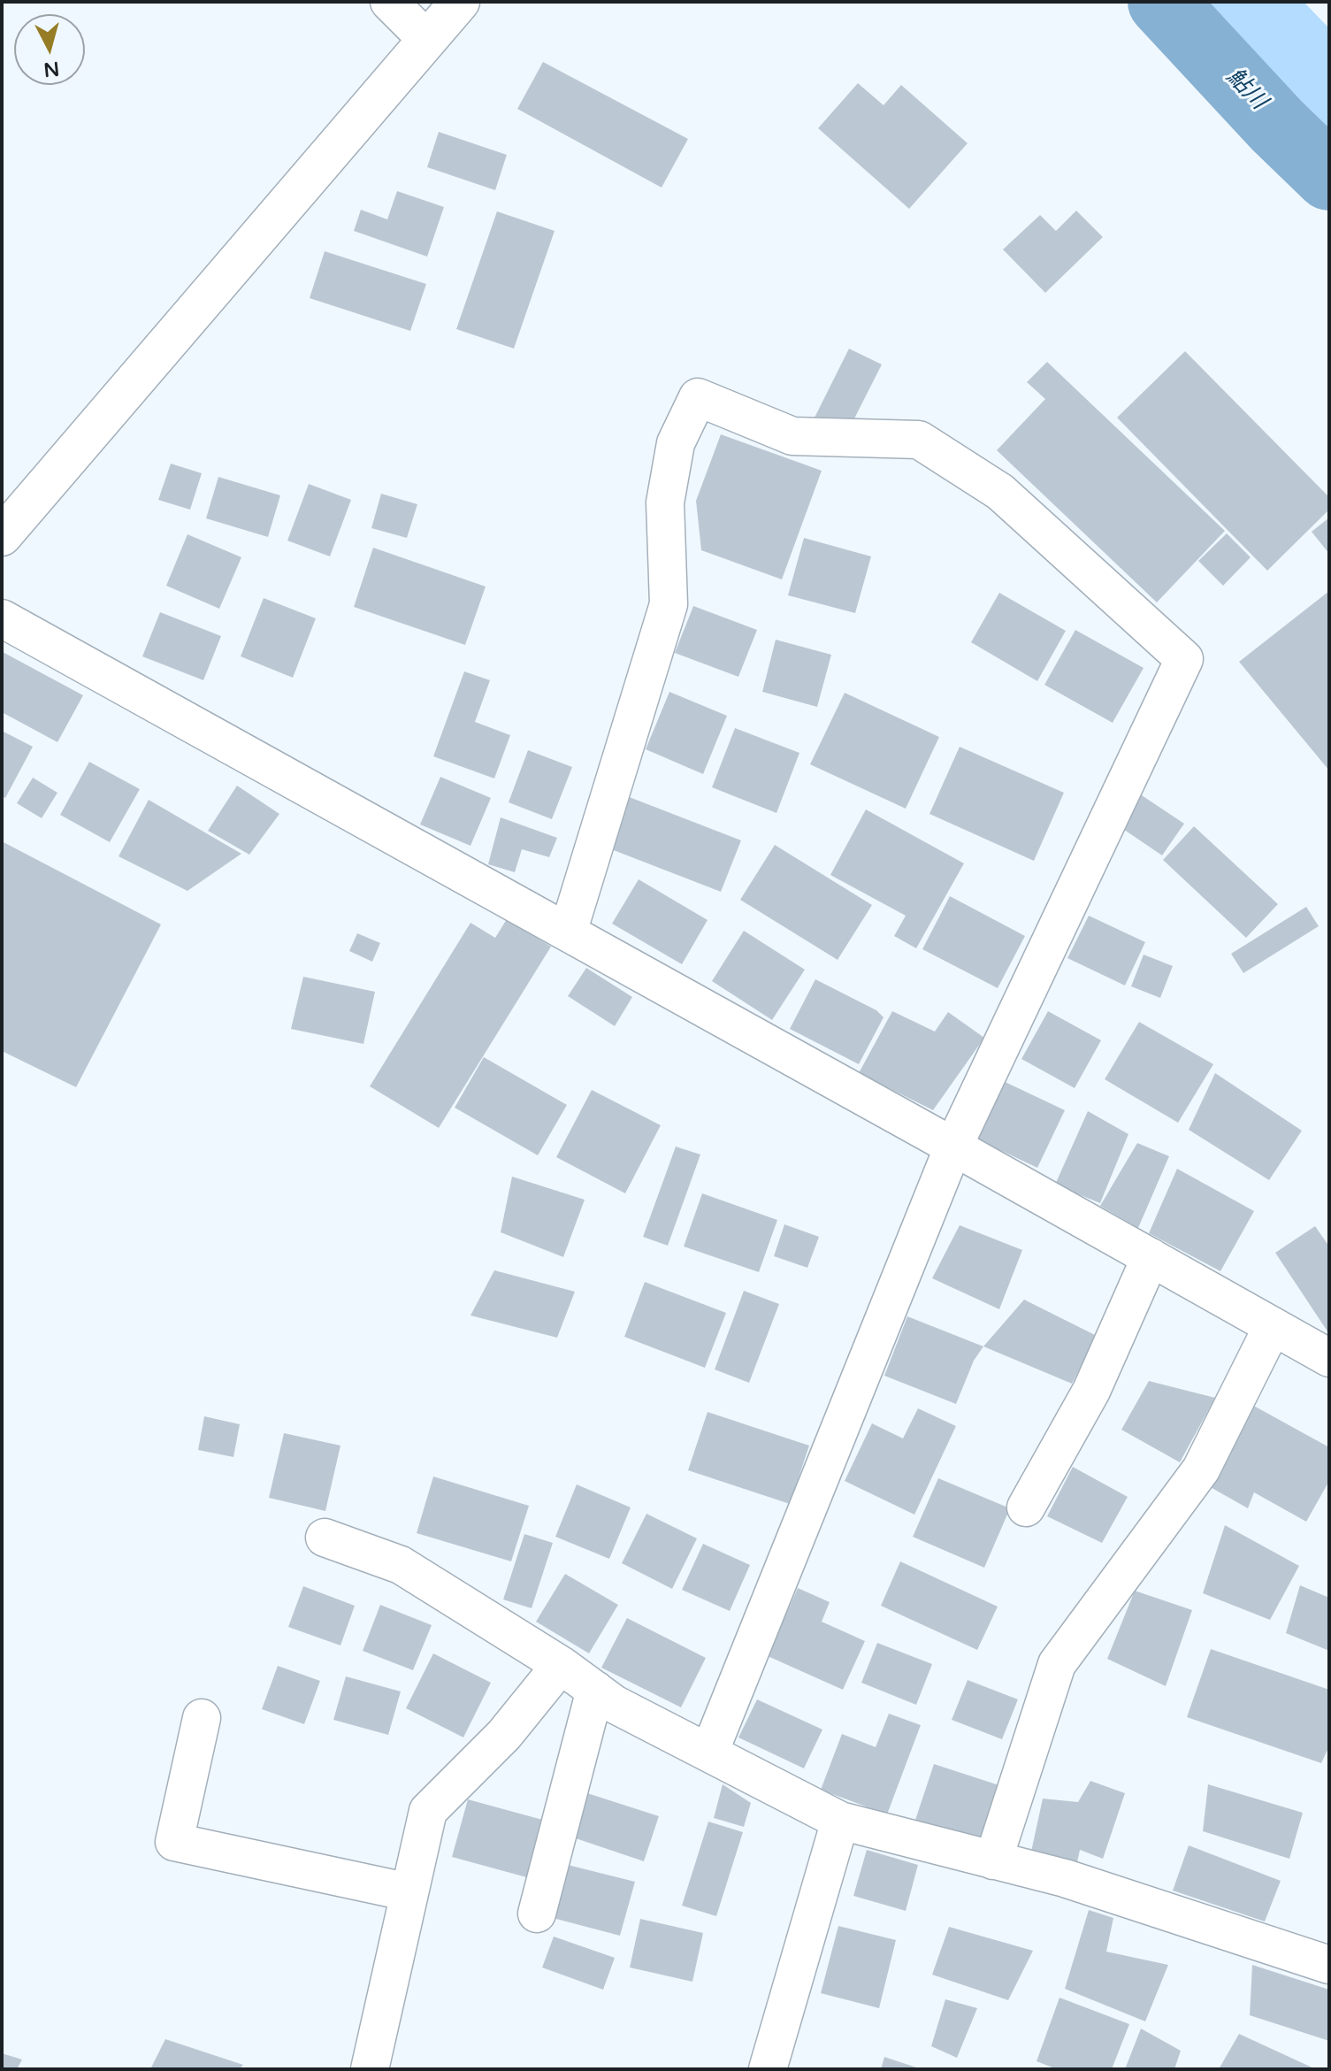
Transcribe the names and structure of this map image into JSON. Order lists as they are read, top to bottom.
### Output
{
  "water": ["鮎川"],
  "north": "bottom"
}
